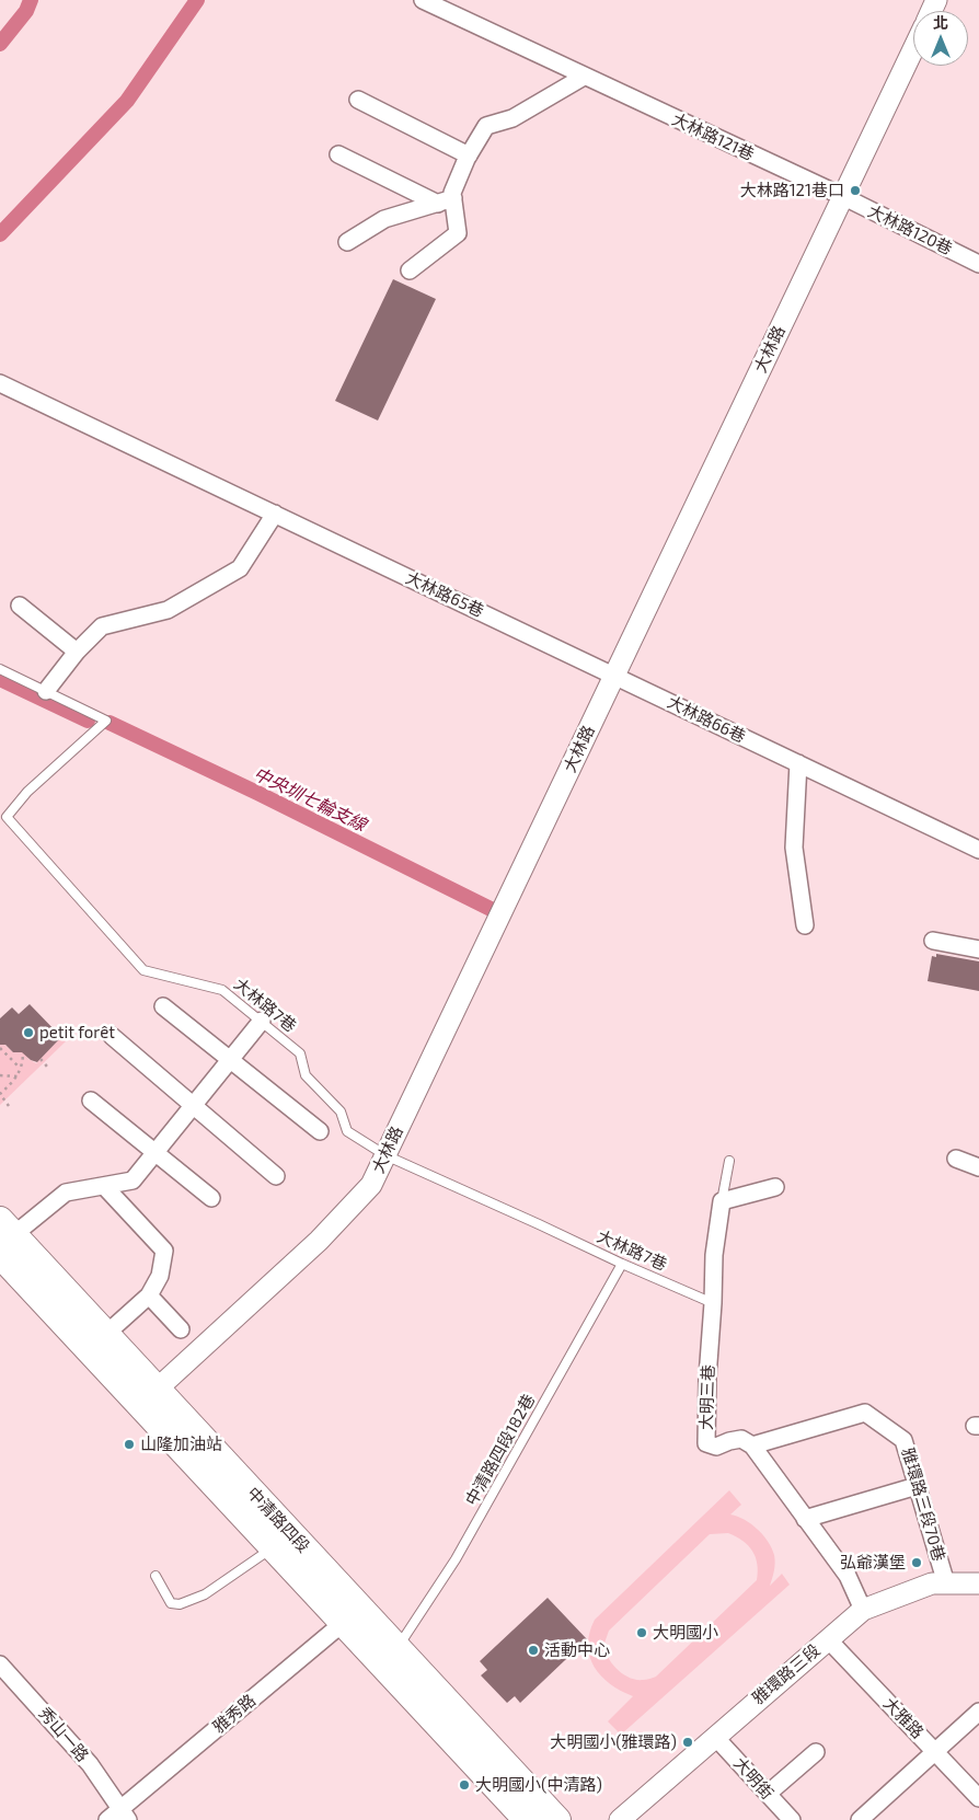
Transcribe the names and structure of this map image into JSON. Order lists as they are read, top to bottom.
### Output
{
  "streets": {
    "main road": ["中清路四段"],
    "street": [
      "大林路121巷",
      "大林路120巷",
      "大林路",
      "大林路65巷",
      "大林路66巷",
      "大明三巷",
      "雅環路三段70巷",
      "雅環路三段",
      "雅秀路",
      "大雅路",
      "秀山一路",
      "大明街"
    ],
    "lane": ["大林路7巷", "中清路四段182巷"]
  },
  "crossings": [
    ["大林路121巷", "大林路120巷"],
    ["大林路121巷", "大林路"],
    ["大林路120巷", "大林路"],
    ["大林路", "大林路65巷"],
    ["大林路", "大林路66巷"],
    ["大林路", "大林路7巷"],
    ["大林路", "中清路四段"],
    ["大林路65巷", "大林路66巷"],
    ["大林路7巷", "大明三巷"],
    ["大林路7巷", "中清路四段182巷"],
    ["大明三巷", "雅環路三段70巷"],
    ["中清路四段182巷", "中清路四段"],
    ["雅環路三段70巷", "雅環路三段"],
    ["中清路四段", "雅秀路"],
    ["雅環路三段", "大雅路"],
    ["雅環路三段", "大明街"],
    ["雅秀路", "秀山一路"]
  ],
  "water": ["中央圳七輪支線"],
  "places": [
    "大林路121巷口",
    "petit forêt",
    "山隆加油站",
    "弘爺漢堡",
    "大明國小",
    "活動中心",
    "大明國小(雅環路)",
    "大明國小(中清路)"
  ],
  "north": "top"
}
